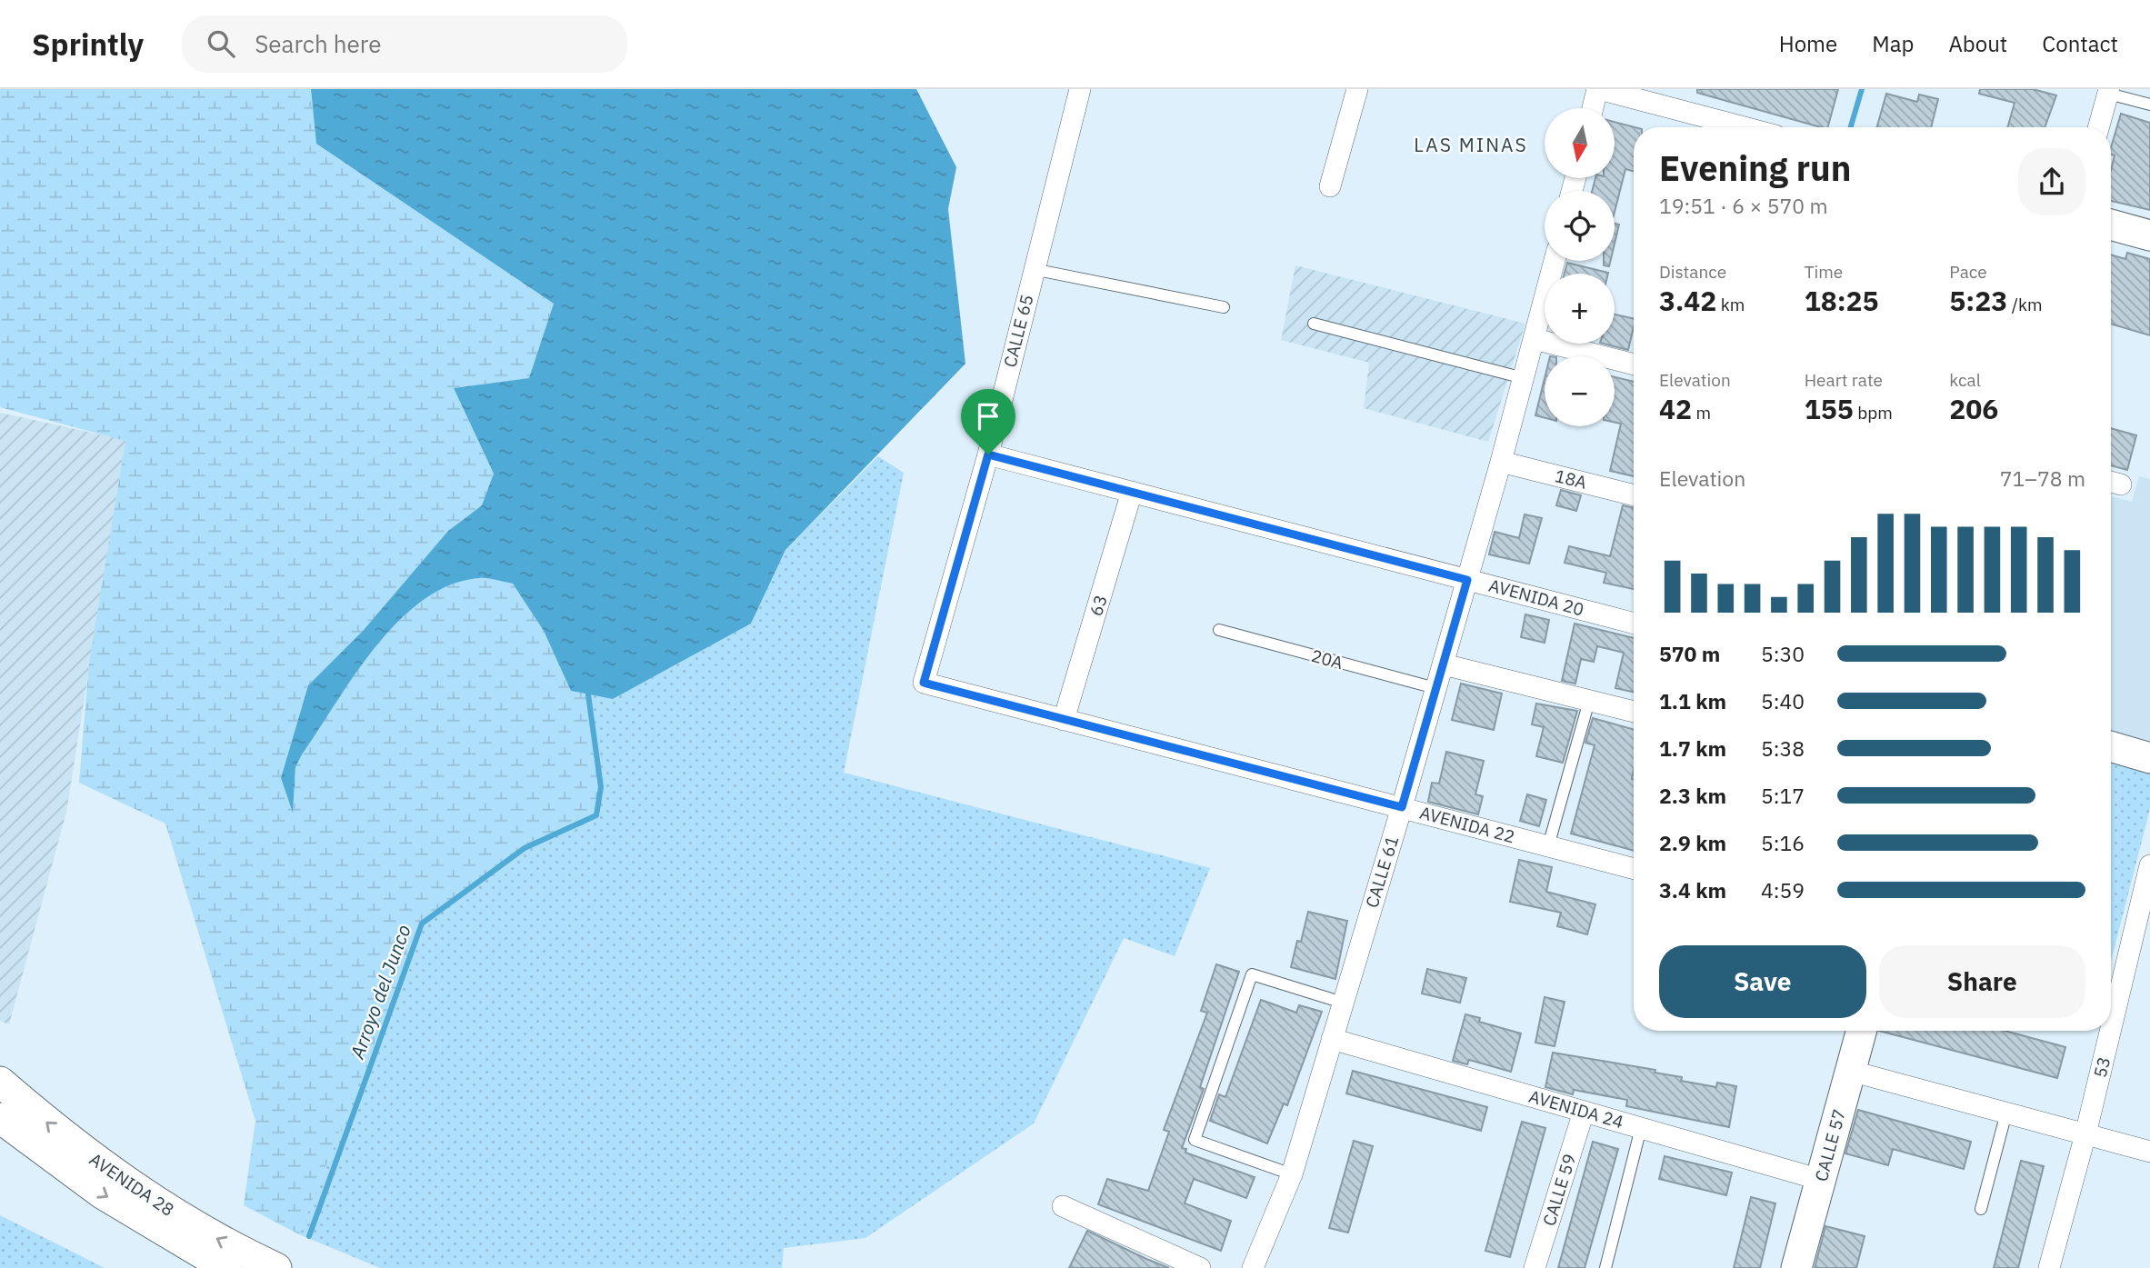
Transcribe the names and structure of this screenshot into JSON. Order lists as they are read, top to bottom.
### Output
{
  "streets": {
    "main road": ["CALLE 57", "AVENIDA 28"],
    "street": [
      "CALLE 65",
      "18A",
      "AVENIDA 20",
      "63",
      "AVENIDA 22",
      "CALLE 61",
      "53",
      "AVENIDA 24",
      "CALLE 59"
    ],
    "lane": ["20A"]
  },
  "crossings": [
    ["CALLE 65", "AVENIDA 20"],
    ["CALLE 65", "AVENIDA 22"],
    ["18A", "CALLE 61"],
    ["AVENIDA 20", "63"],
    ["AVENIDA 20", "CALLE 61"],
    ["63", "AVENIDA 22"],
    ["20A", "CALLE 61"],
    ["AVENIDA 22", "CALLE 61"],
    ["CALLE 61", "AVENIDA 24"],
    ["AVENIDA 24", "CALLE 57"],
    ["AVENIDA 24", "CALLE 59"]
  ],
  "districts": ["LAS MINAS"],
  "water": ["Arroyo del Junco"],
  "north": "bottom",
  "page": {
    "header": "Sprintly",
    "search": "Search here",
    "nav": [
      "Home",
      "Map",
      "About",
      "Contact"
    ],
    "map_buttons": ["+", "−"],
    "heading": ["Evening run", "19:51 · 6 × 570 m"],
    "stats": [
      ["Distance", "3.42 km"],
      ["Time", "18:25"],
      ["Pace", "5:23 /km"],
      ["Elevation", "42 m"],
      ["Heart rate", "155 bpm"],
      ["kcal", "206"]
    ],
    "chart": ["Elevation", "71–78 m"],
    "list": [
      {
        "name": "570 m",
        "note": "5:30"
      },
      {
        "name": "1.1 km",
        "note": "5:40"
      },
      {
        "name": "1.7 km",
        "note": "5:38"
      },
      {
        "name": "2.3 km",
        "note": "5:17"
      },
      {
        "name": "2.9 km",
        "note": "5:16"
      },
      {
        "name": "3.4 km",
        "note": "4:59"
      }
    ],
    "buttons": ["Save", "Share"]
  }
}
